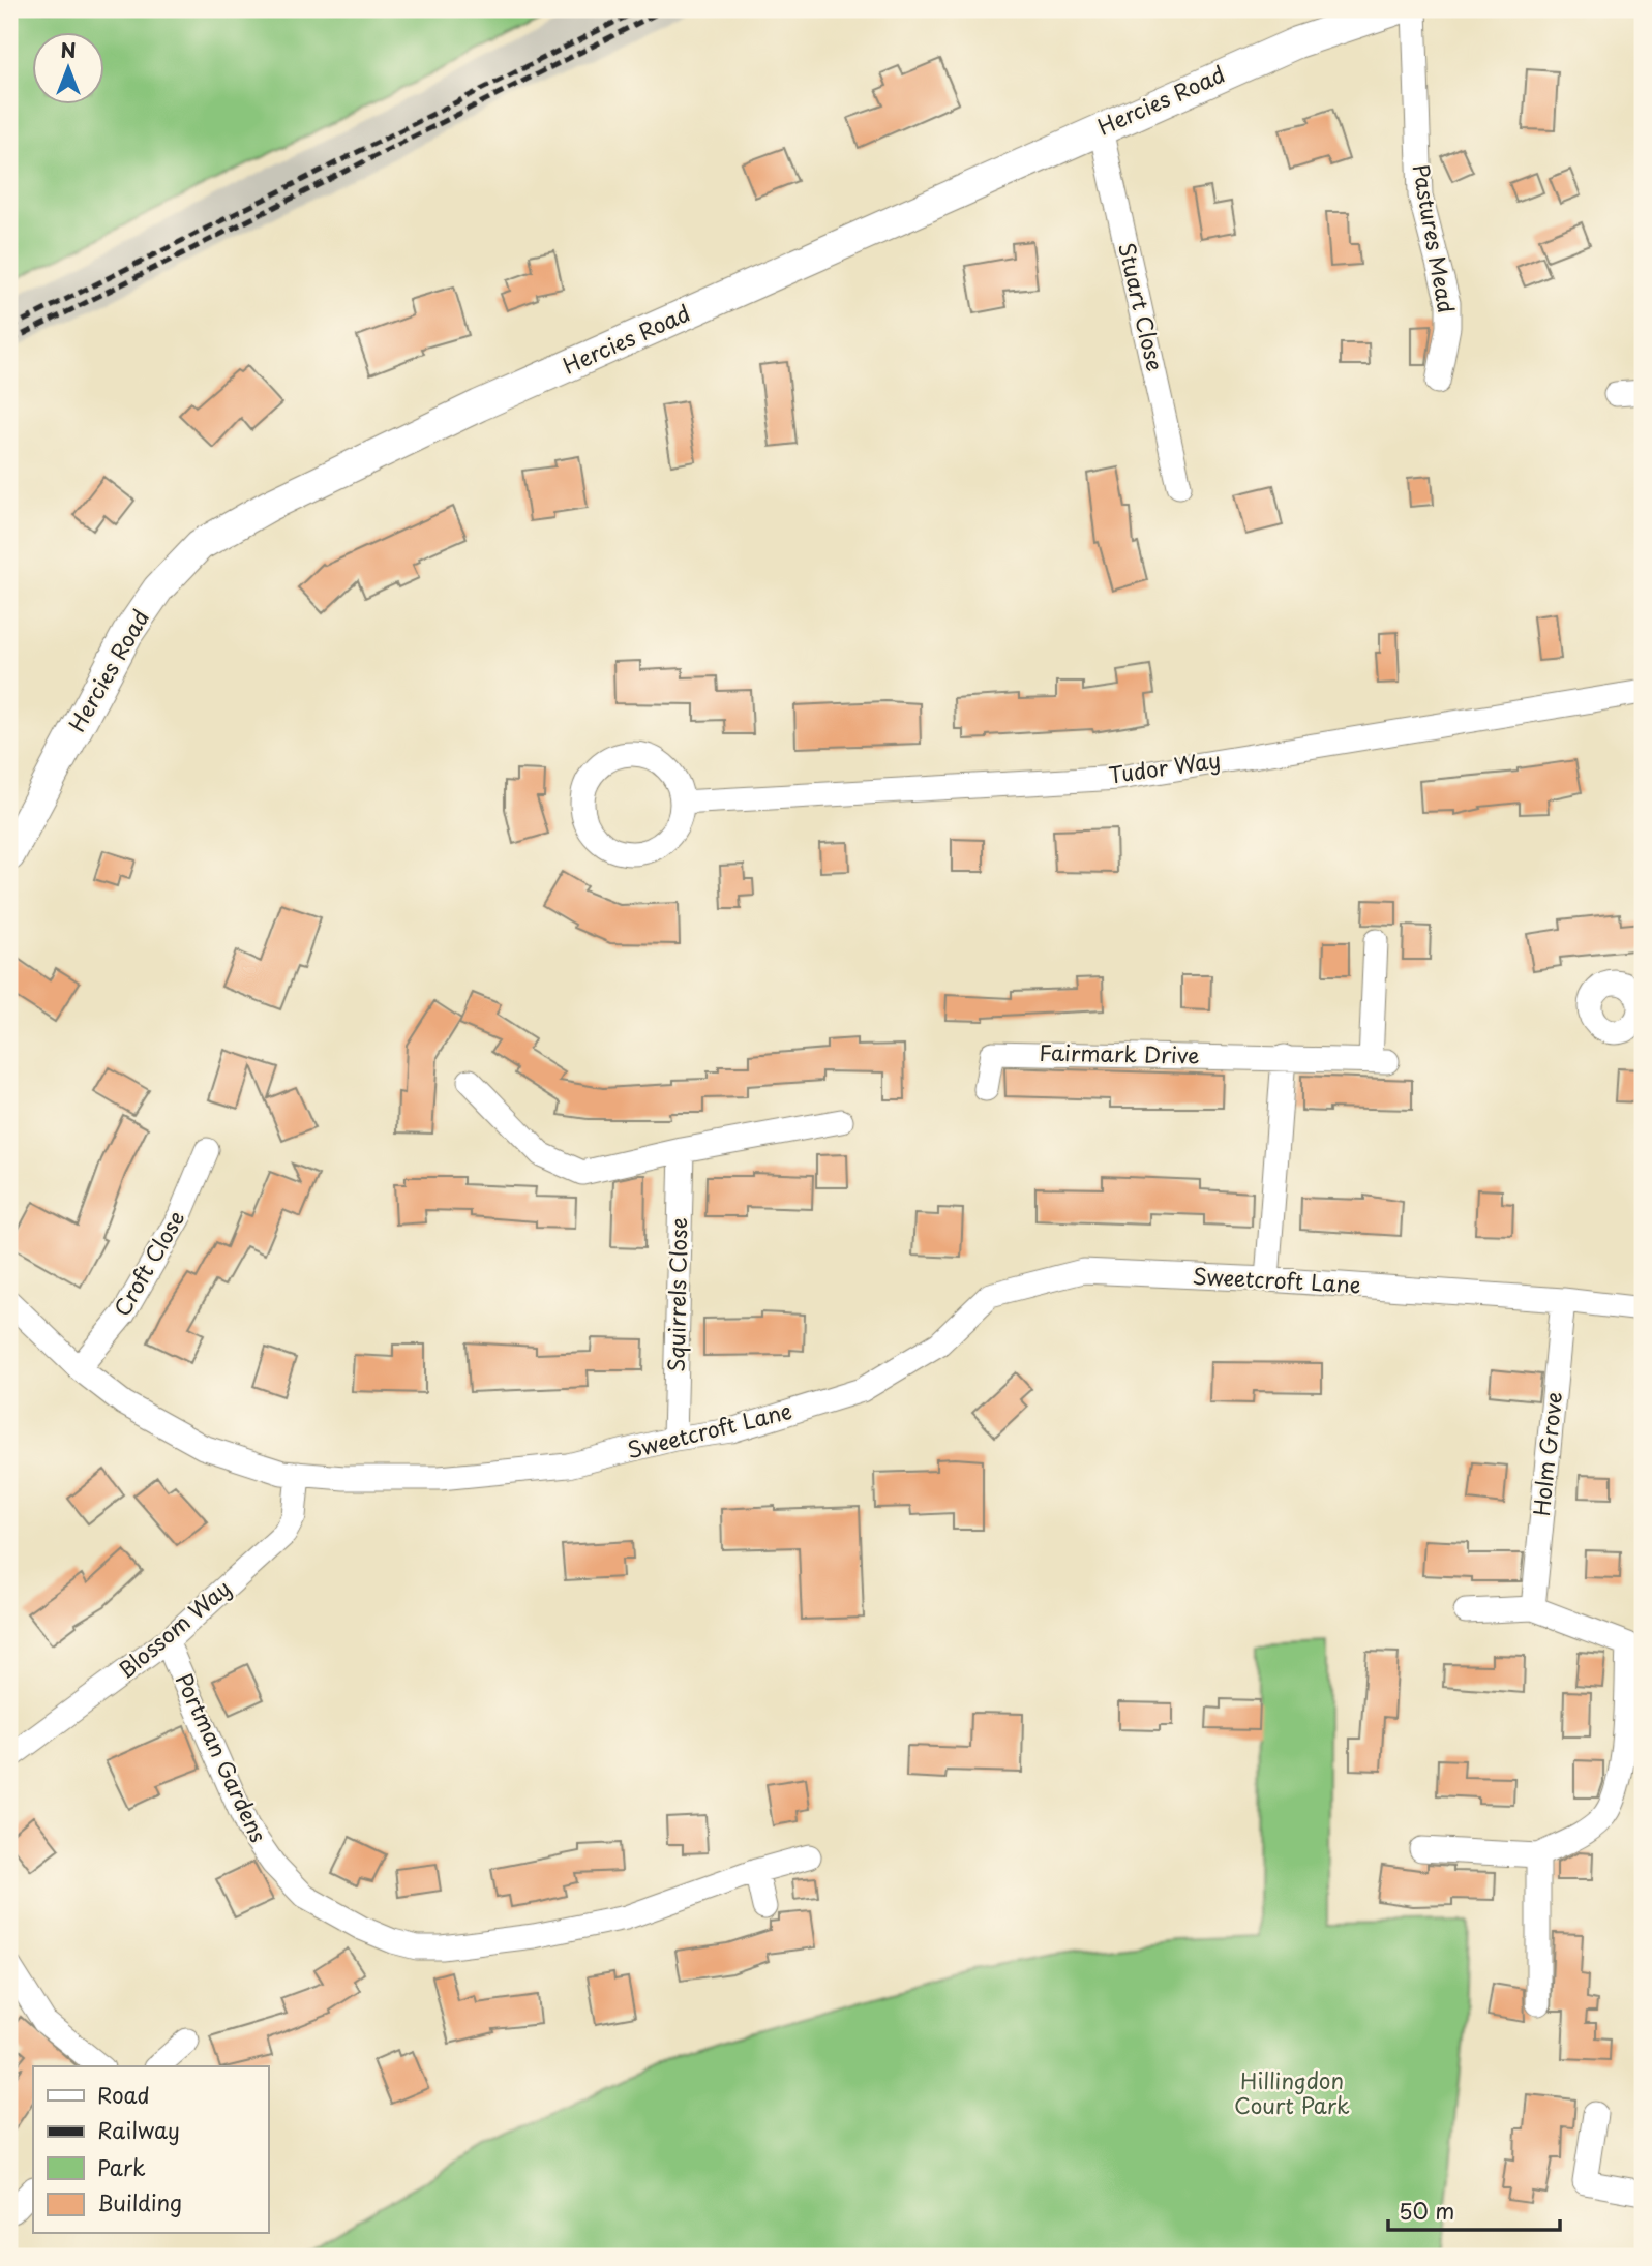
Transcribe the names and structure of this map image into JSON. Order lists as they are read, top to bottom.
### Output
{
  "streets": {
    "street": [
      "Hercies Road",
      "Pastures Mead",
      "Stuart Close",
      "Tudor Way",
      "Fairmark Drive",
      "Croft Close",
      "Sweetcroft Lane",
      "Squirrels Close",
      "Holm Grove",
      "Blossom Way",
      "Portman Gardens"
    ]
  },
  "crossings": [
    ["Hercies Road", "Stuart Close"],
    ["Croft Close", "Sweetcroft Lane"],
    ["Sweetcroft Lane", "Squirrels Close"],
    ["Sweetcroft Lane", "Holm Grove"],
    ["Sweetcroft Lane", "Blossom Way"],
    ["Blossom Way", "Portman Gardens"]
  ],
  "parks": ["Hillingdon Court Park"],
  "legend": [
    "Road",
    "Railway",
    "Park",
    "Building"
  ],
  "scale_bar": "50 m",
  "north": "top"
}
